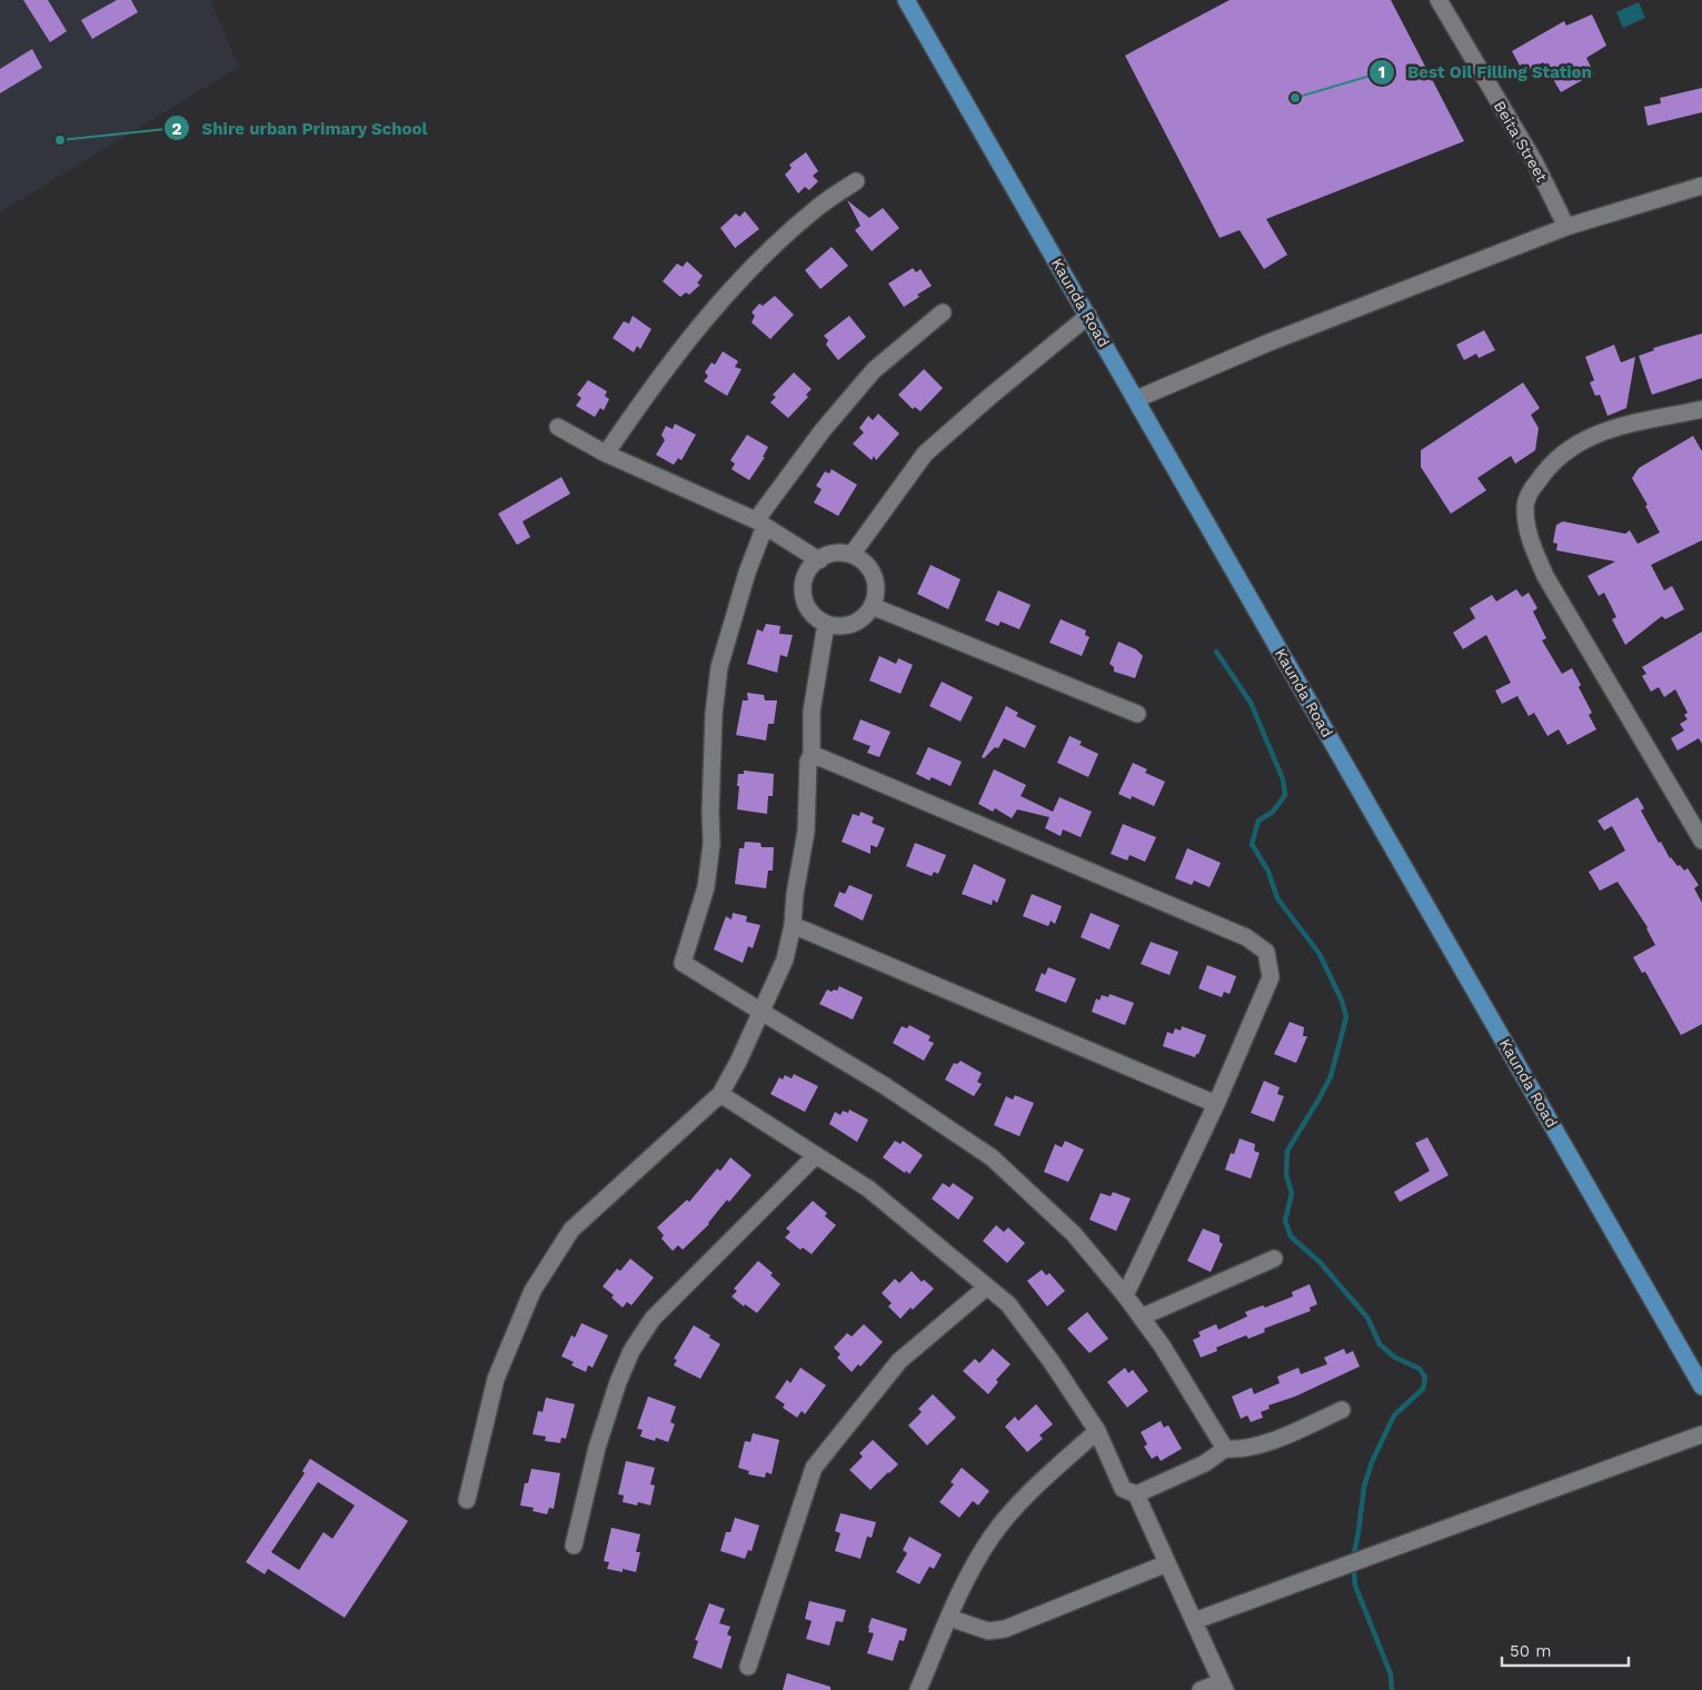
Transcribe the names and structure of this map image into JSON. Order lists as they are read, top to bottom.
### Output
{
  "streets": {
    "main road": ["Kaunda Road"],
    "street": ["Beita Street"]
  },
  "places": ["Best Oil Filling Station", "Shire urban Primary School"],
  "scale_bar": "50 m"
}
